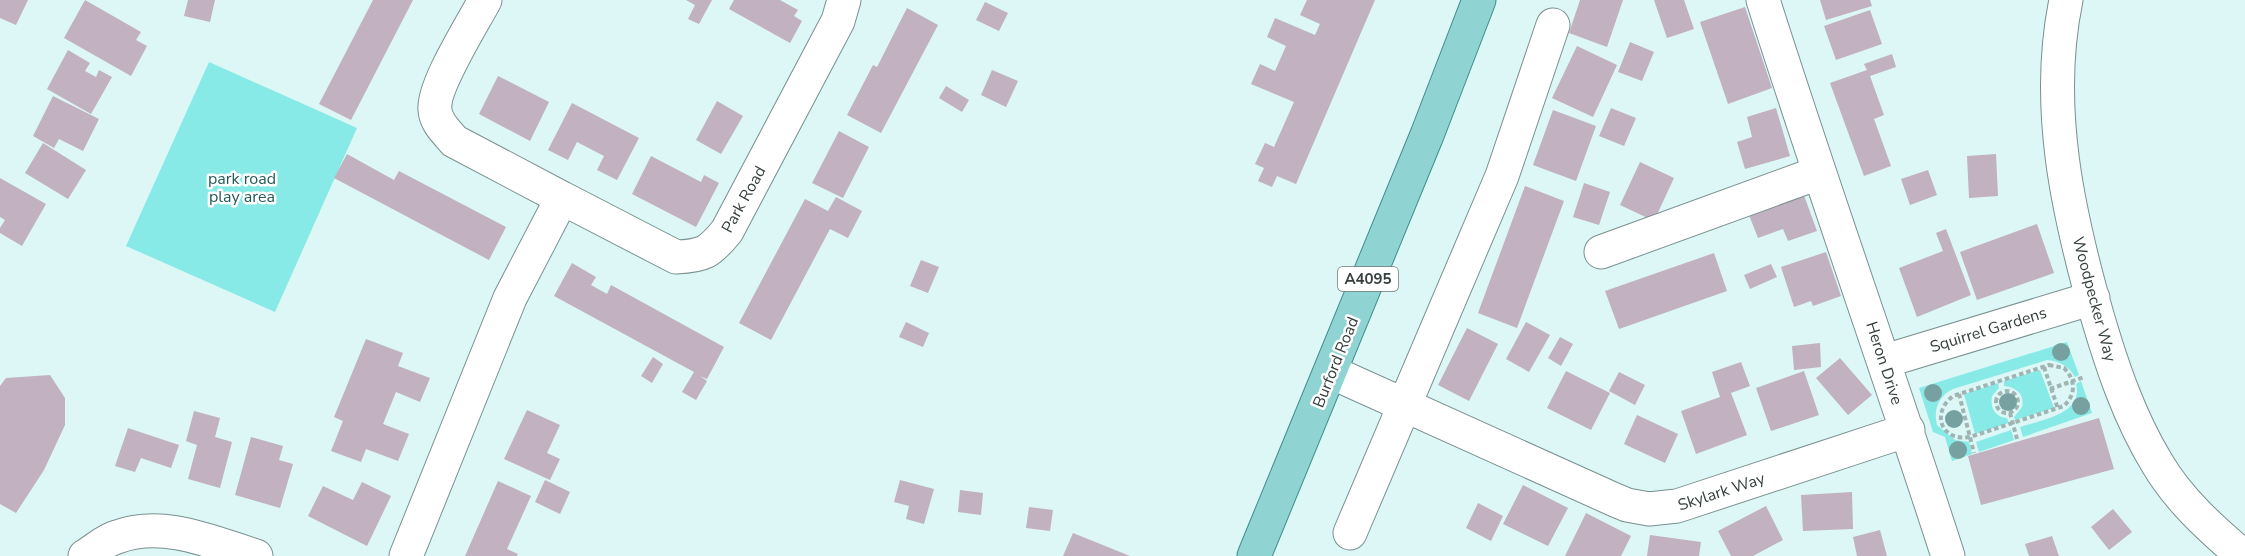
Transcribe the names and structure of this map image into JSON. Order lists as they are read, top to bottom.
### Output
{
  "streets": {
    "main road": ["A4095", "Burford Road"],
    "street": [
      "Park Road",
      "Woodpecker Way",
      "Squirrel Gardens",
      "Heron Drive",
      "Skylark Way"
    ]
  },
  "crossings": [
    ["Woodpecker Way", "Squirrel Gardens"],
    ["Squirrel Gardens", "Heron Drive"],
    ["Burford Road", "Skylark Way"],
    ["Heron Drive", "Skylark Way"]
  ],
  "parks": ["park road play area"]
}
